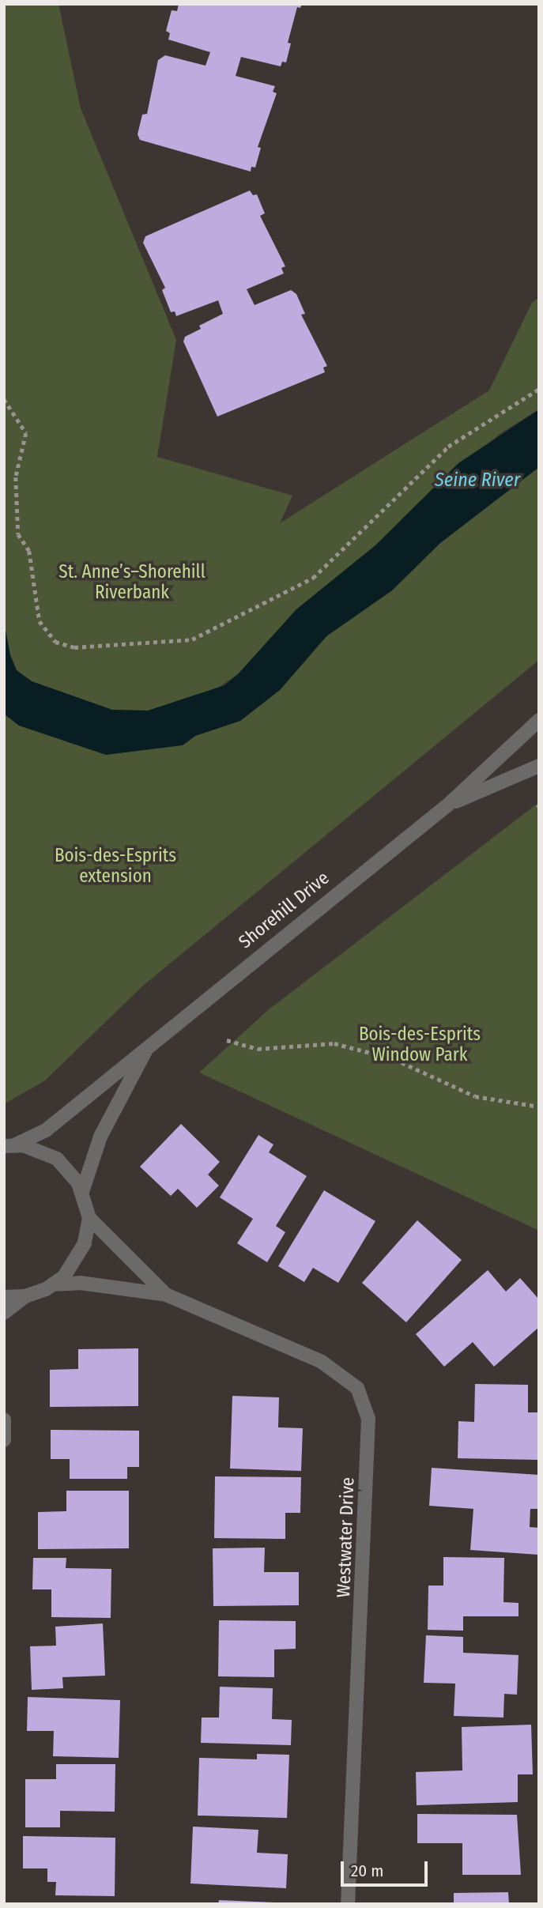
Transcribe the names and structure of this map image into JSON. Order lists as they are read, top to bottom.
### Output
{
  "streets": {
    "street": ["Shorehill Drive", "Westwater Drive"]
  },
  "water": ["Seine River"],
  "parks": ["St. Anne’s–Shorehill Riverbank", "Bois-des-Esprits extension", "Bois-des-Esprits Window Park"],
  "scale_bar": "20 m"
}
